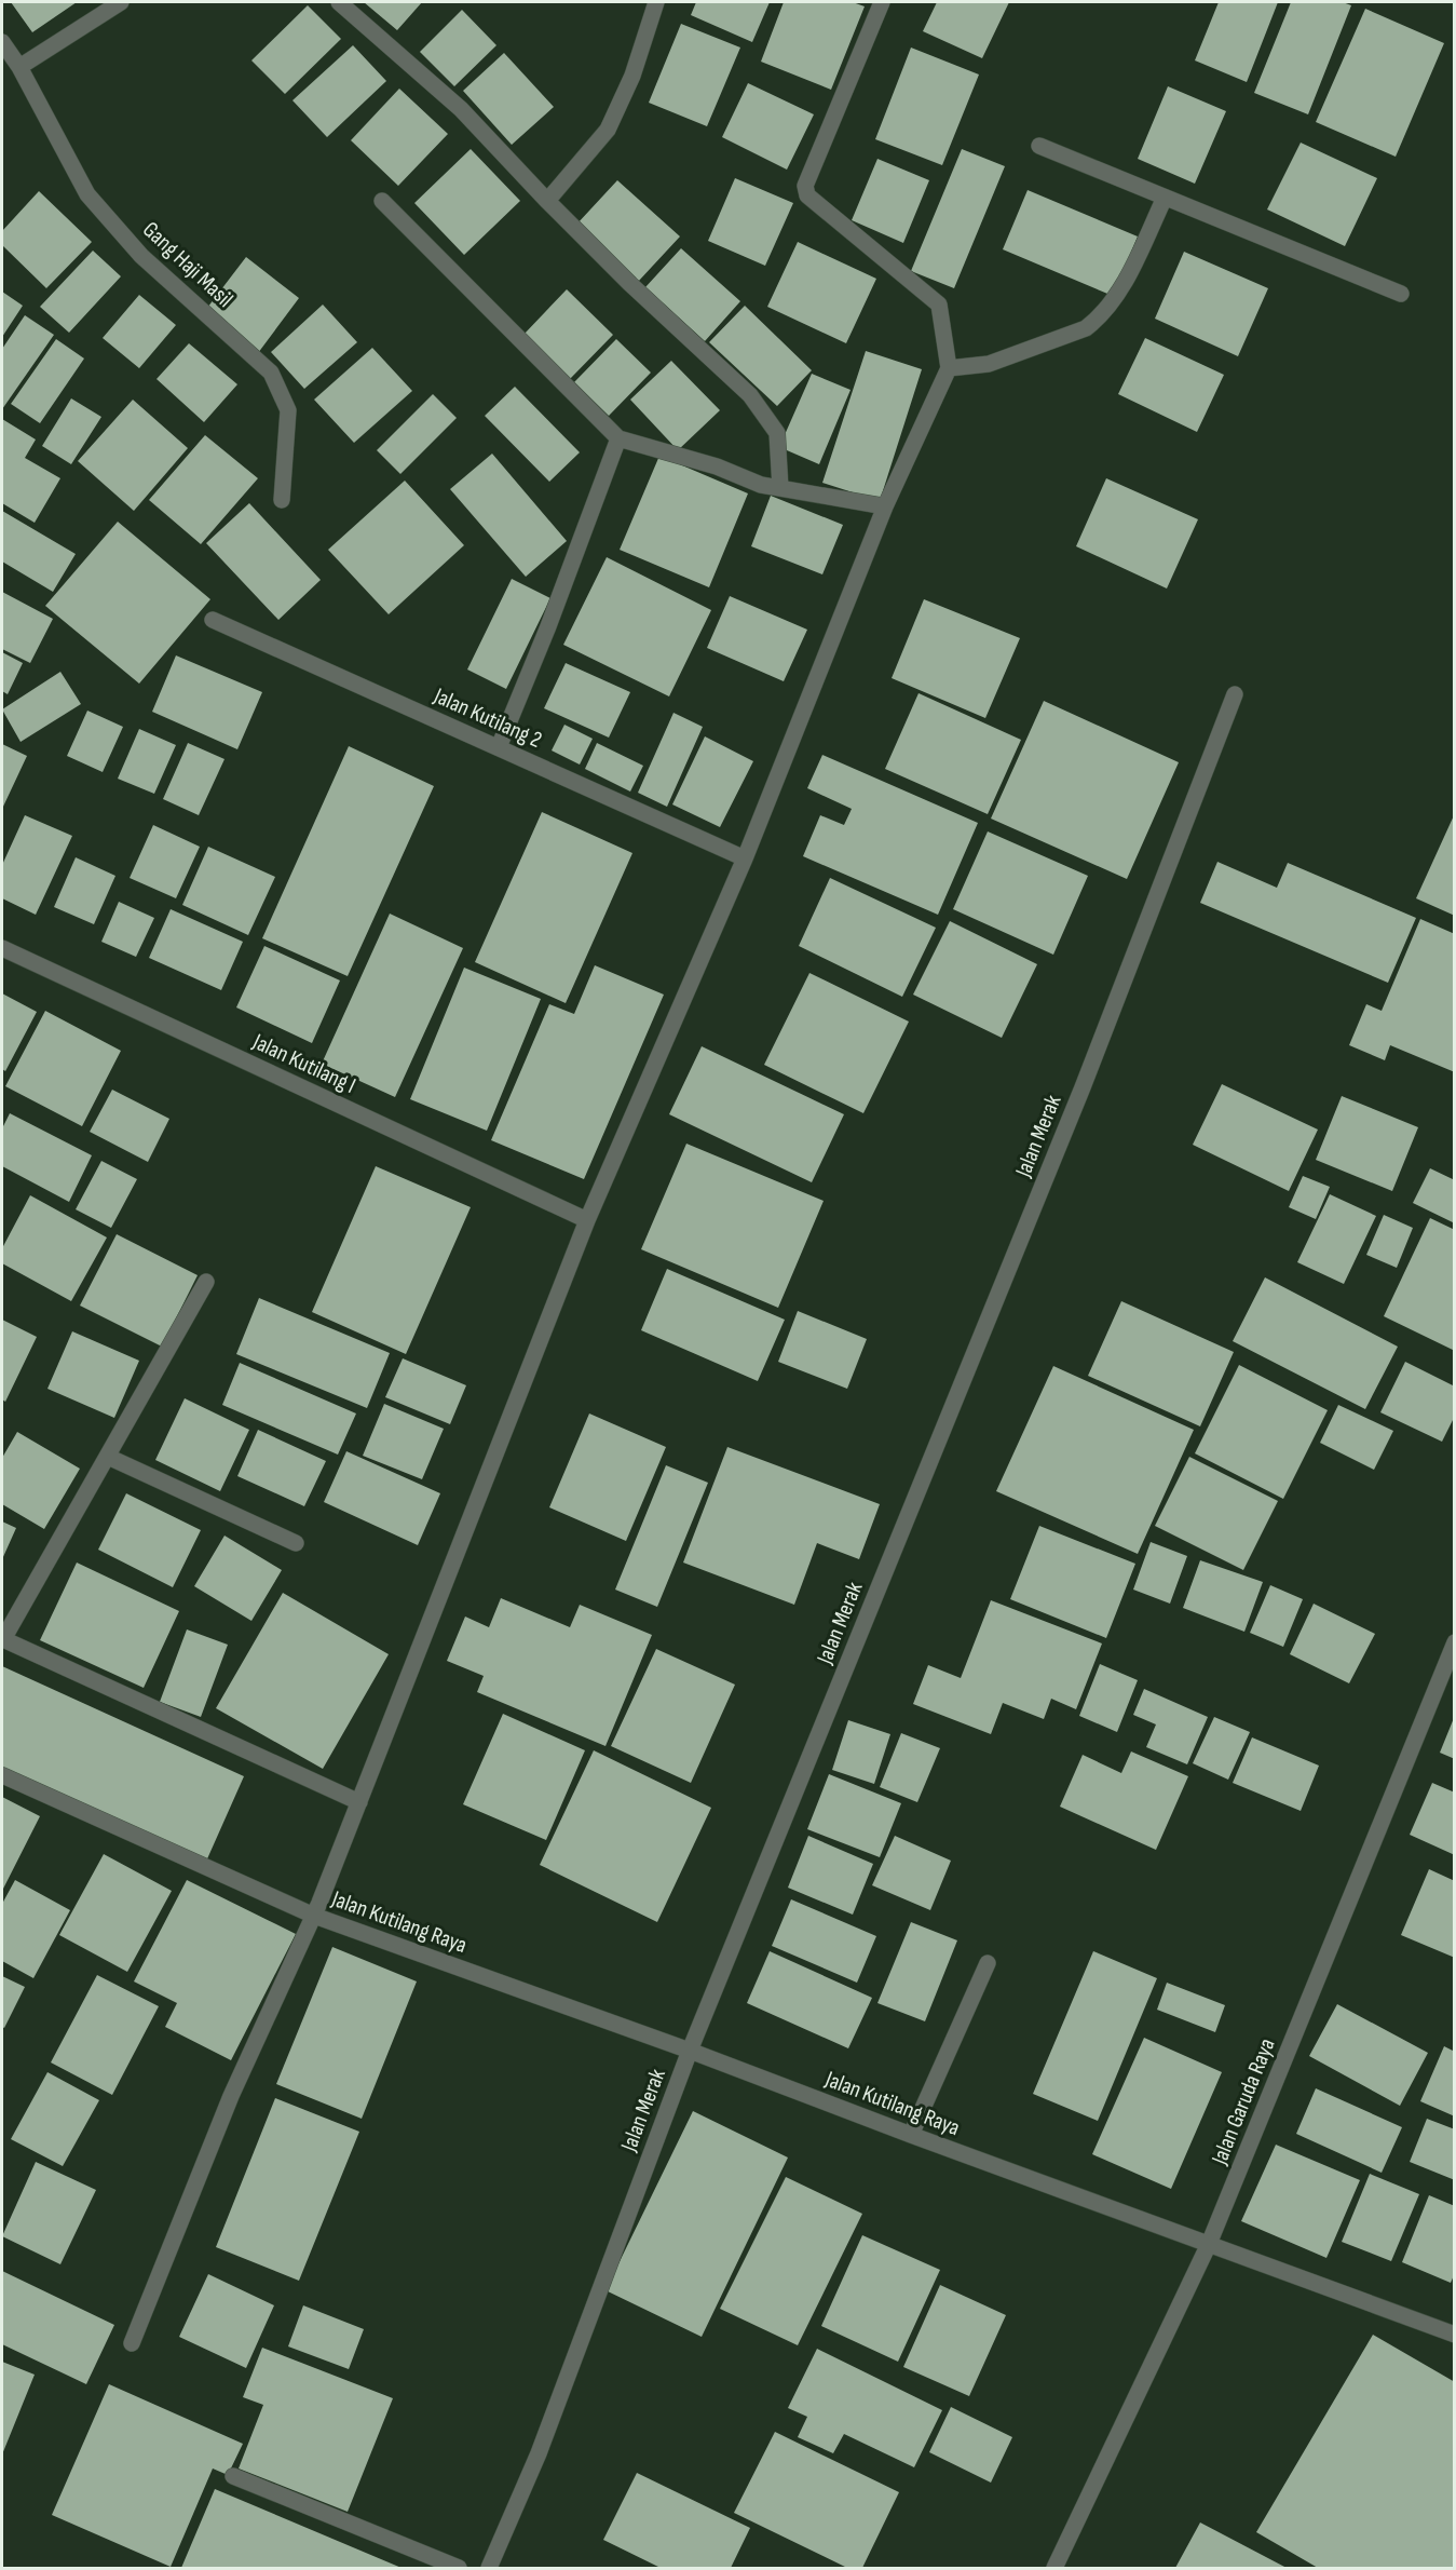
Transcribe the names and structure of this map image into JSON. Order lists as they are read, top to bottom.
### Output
{
  "streets": {
    "street": [
      "Gang Haji Masil",
      "Jalan Kutilang 2",
      "Jalan Kutilang I",
      "Jalan Merak",
      "Jalan Kutilang Raya",
      "Jalan Garuda Raya"
    ]
  },
  "crossings": [
    ["Jalan Merak", "Jalan Kutilang Raya"],
    ["Jalan Kutilang Raya", "Jalan Garuda Raya"]
  ]
}
